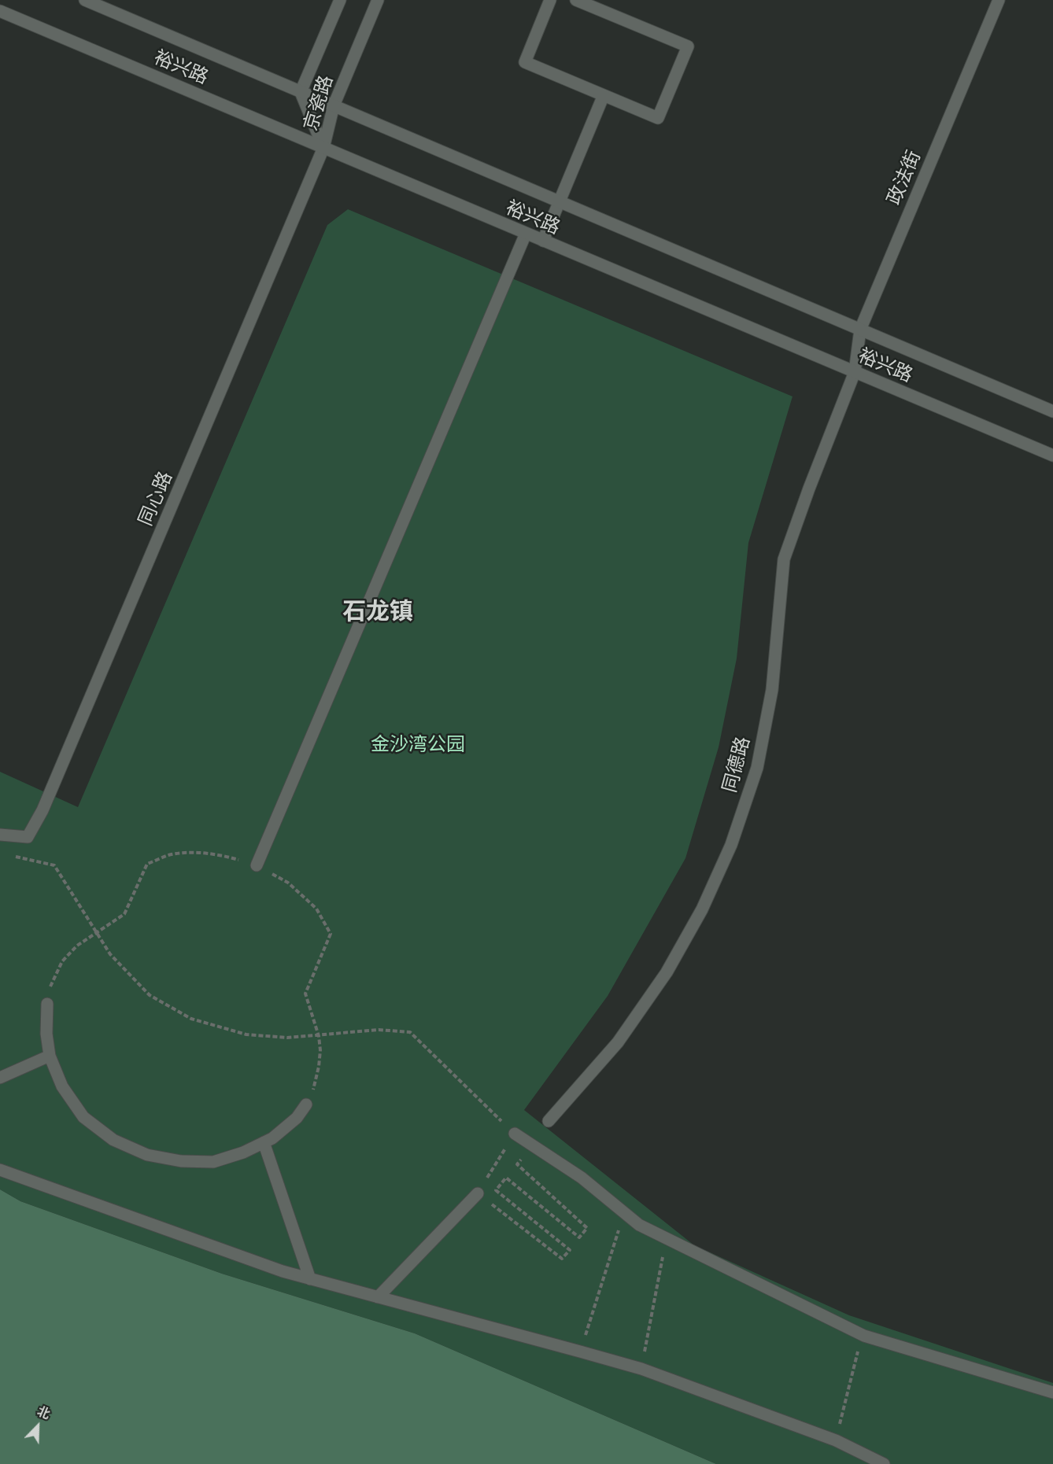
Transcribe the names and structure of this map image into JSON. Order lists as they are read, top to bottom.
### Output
{
  "streets": {
    "street": [
      "裕兴路",
      "京瓷路",
      "政法街",
      "同心路",
      "同德路"
    ]
  },
  "crossings": [
    ["裕兴路", "京瓷路"],
    ["裕兴路", "政法街"],
    ["裕兴路", "同心路"],
    ["裕兴路", "同德路"],
    ["京瓷路", "同心路"],
    ["政法街", "同德路"]
  ],
  "districts": ["石龙镇"],
  "parks": ["金沙湾公园"],
  "north": "top right"
}
